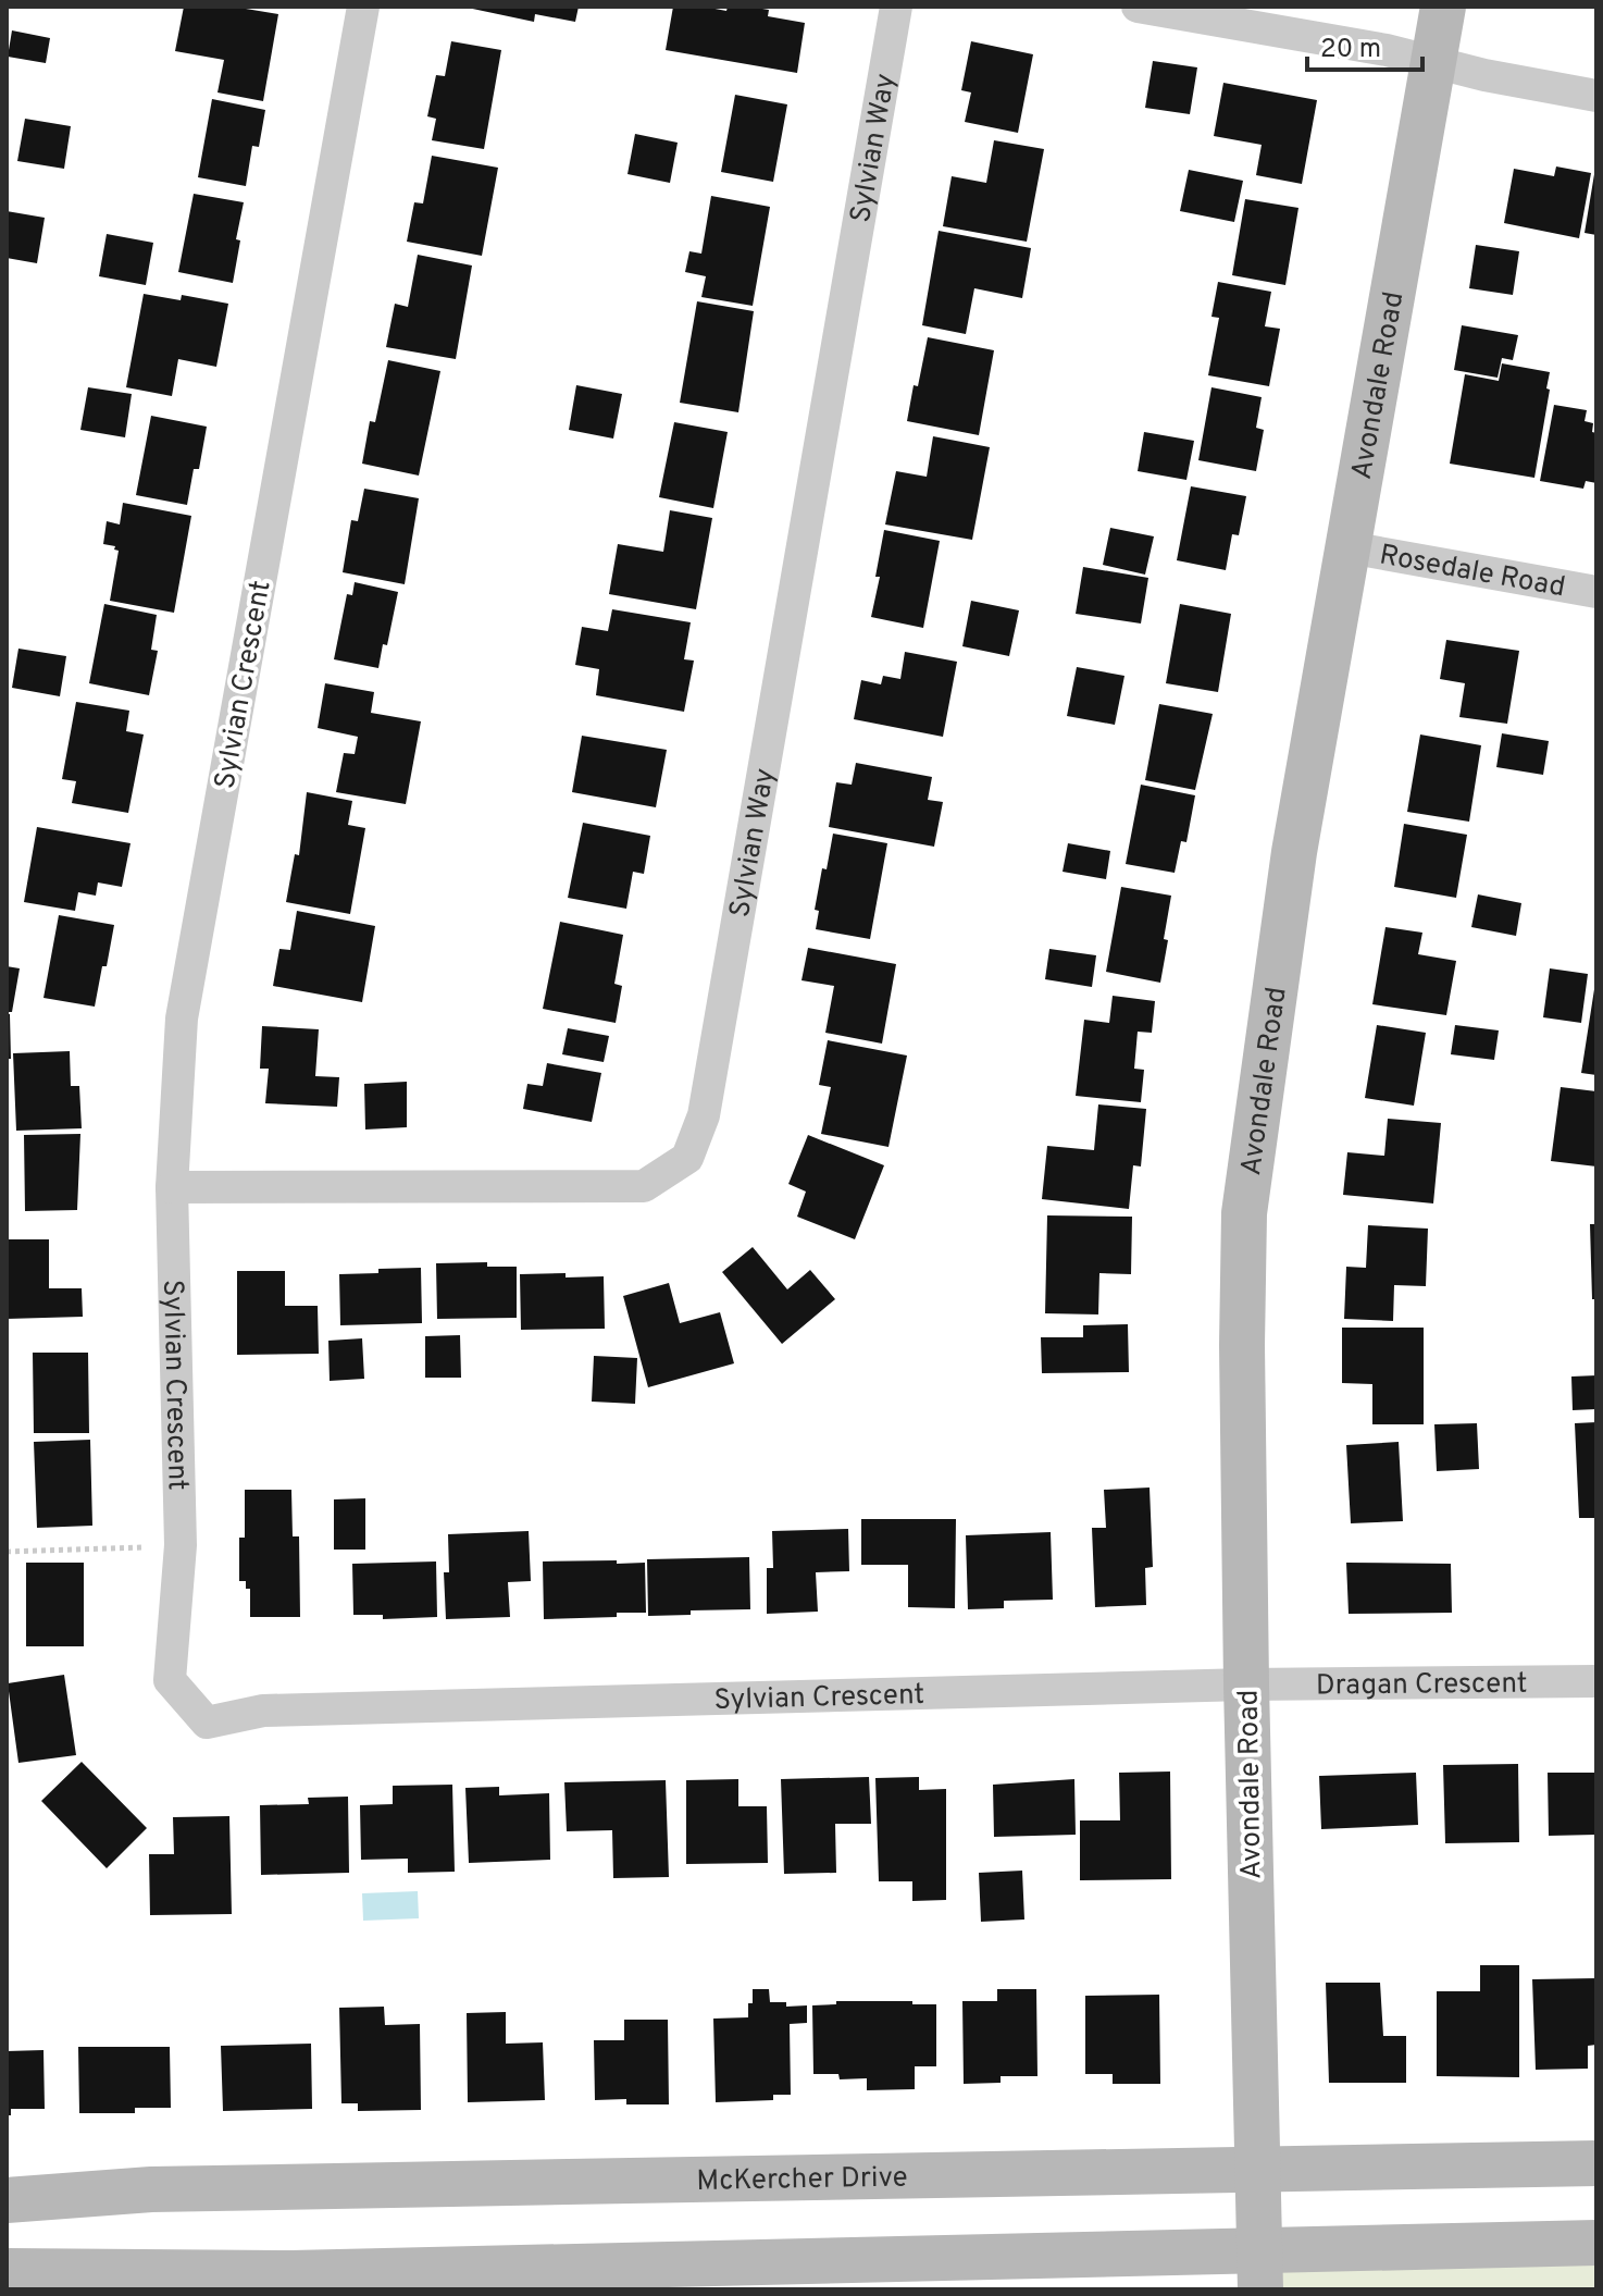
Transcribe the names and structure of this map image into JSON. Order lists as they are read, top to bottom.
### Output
{
  "streets": {
    "main road": ["Avondale Road", "McKercher Drive"],
    "street": [
      "Sylvian Way",
      "Rosedale Road",
      "Sylvian Crescent",
      "Dragan Crescent"
    ]
  },
  "crossings": [
    ["Sylvian Way", "Sylvian Crescent"],
    ["Avondale Road", "Rosedale Road"],
    ["Avondale Road", "Sylvian Crescent"],
    ["Avondale Road", "Dragan Crescent"],
    ["Avondale Road", "McKercher Drive"],
    ["Sylvian Crescent", "Dragan Crescent"]
  ],
  "scale_bar": "20 m"
}
